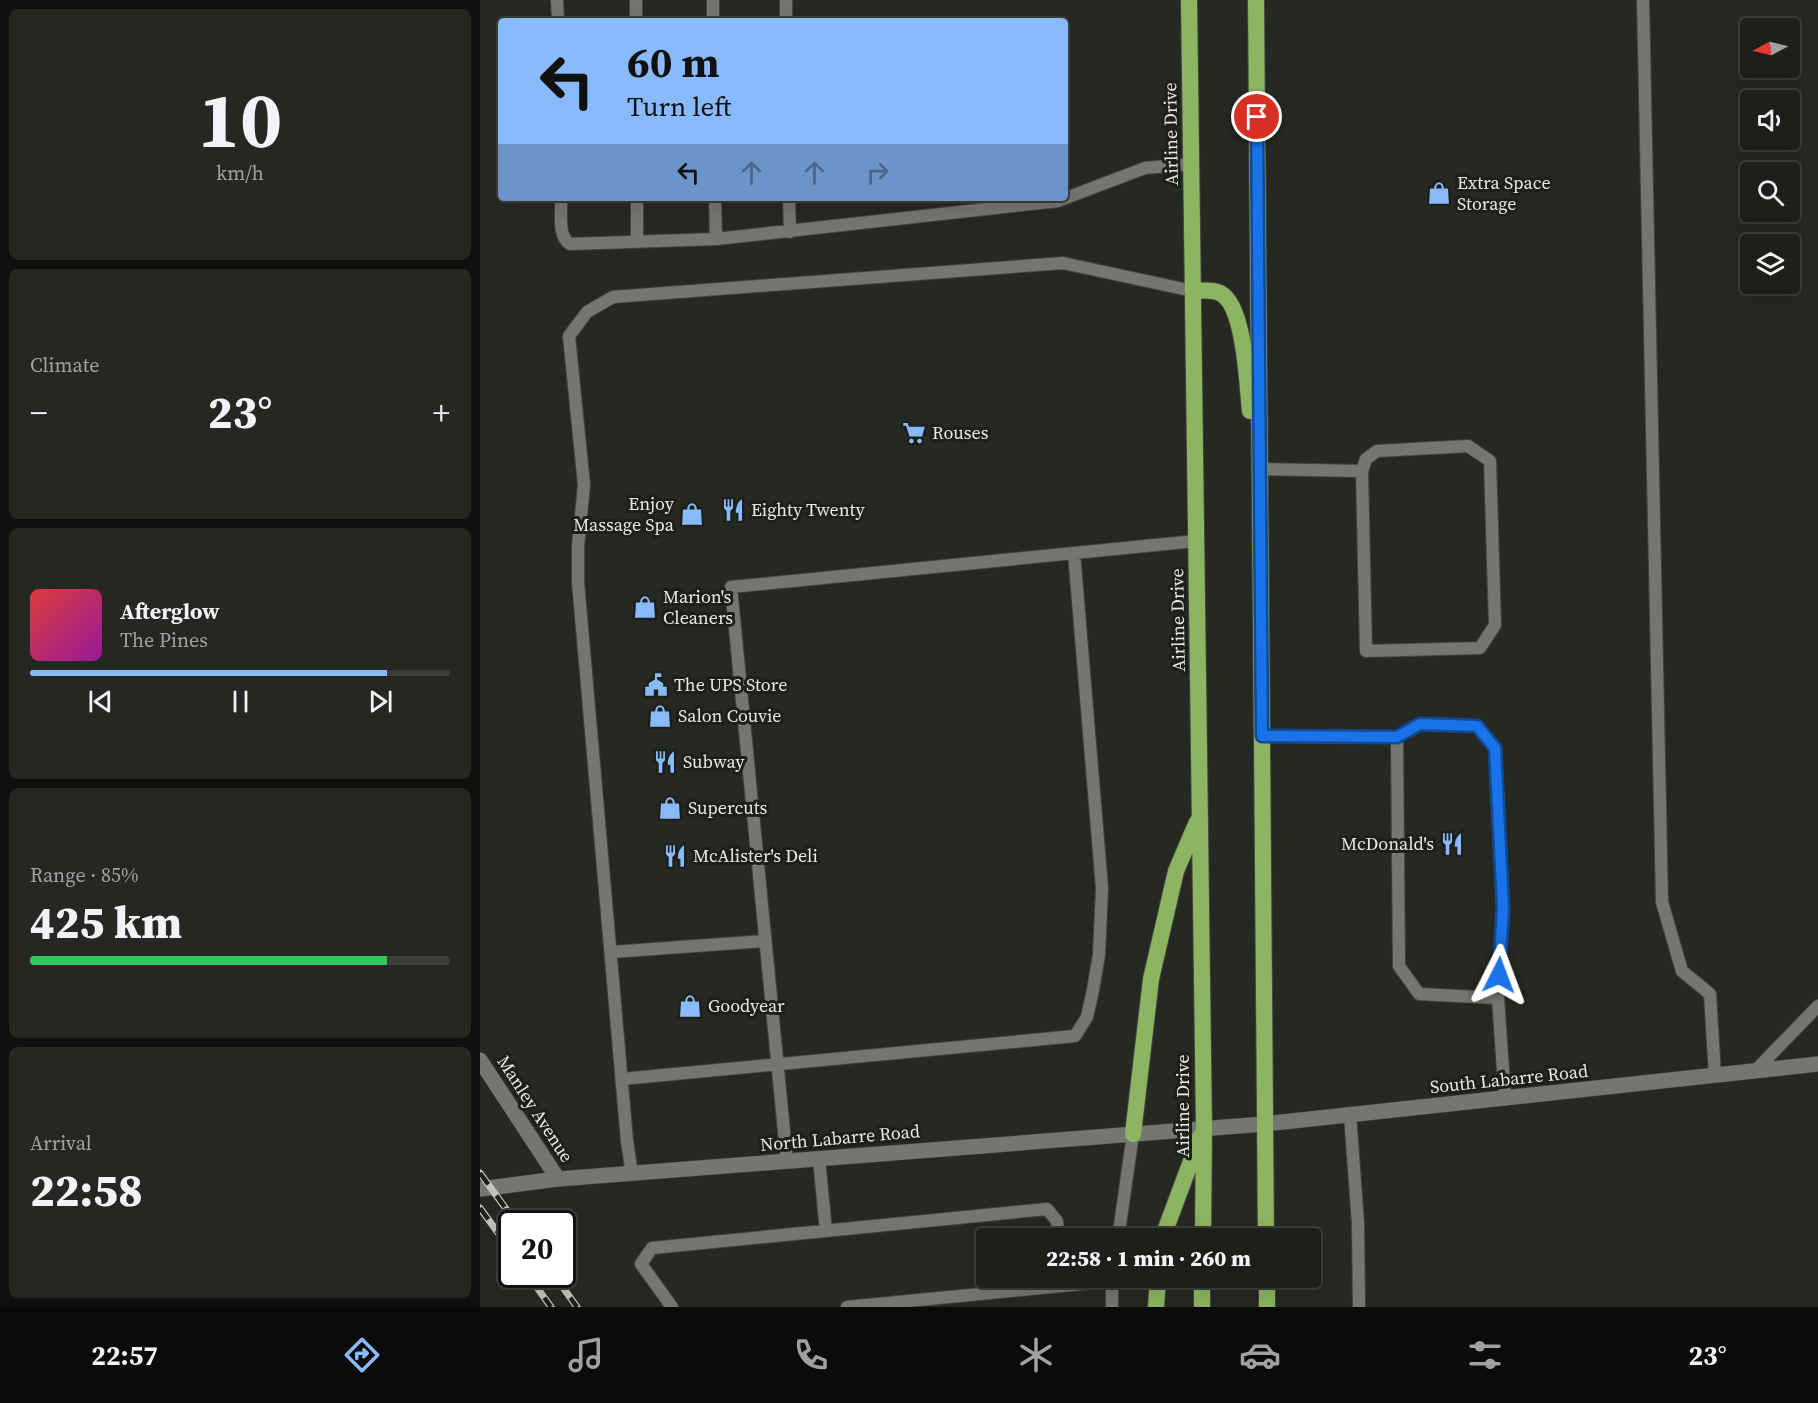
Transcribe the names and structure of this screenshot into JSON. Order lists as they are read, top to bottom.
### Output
{
  "streets": {
    "highway": ["Airline Drive"],
    "street": ["South Labarre Road", "Manley Avenue", "North Labarre Road"]
  },
  "crossings": [
    ["Airline Drive", "South Labarre Road"],
    ["Airline Drive", "North Labarre Road"],
    ["South Labarre Road", "North Labarre Road"],
    ["Manley Avenue", "North Labarre Road"]
  ],
  "places": {
    "shop": [
      "Extra Space Storage",
      "Enjoy Massage Spa",
      "Marion's Cleaners",
      "Salon Couvie",
      "Supercuts",
      "Goodyear"
    ],
    "supermarket": ["Rouses"],
    "restaurant": [
      "Eighty Twenty",
      "Subway",
      "McDonald's",
      "McAlister's Deli"
    ],
    "public building": ["The UPS Store"]
  },
  "north": "left",
  "page": {
    "tile": [
      ["10", "km/h"],
      "Climate",
      ["Range · 85%", "425 km"],
      ["Arrival", "22:58"]
    ],
    "turn": ["60 m", "Turn left"],
    "heat": ["−", "23°", "+"],
    "song": ["Afterglow", "The Pines"],
    "limit": "20",
    "trip": "22:58 · 1 min · 260 m",
    "tabs": ["22:57", "23°"]
  }
}
